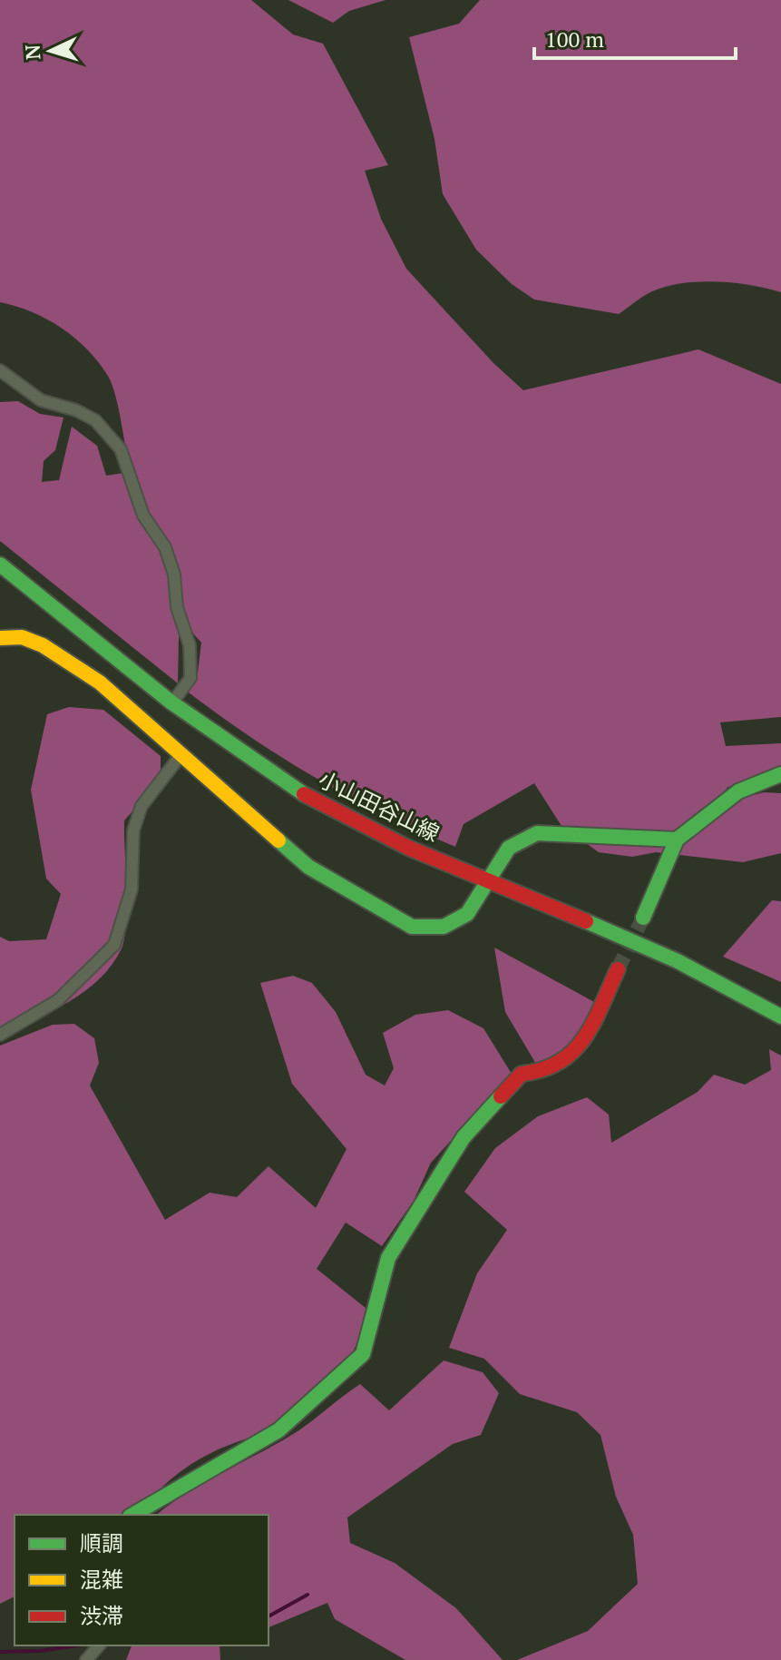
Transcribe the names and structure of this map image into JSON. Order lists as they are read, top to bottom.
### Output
{
  "streets": {
    "street": ["小山田谷山線"]
  },
  "legend": ["順調", "混雑", "渋滞"],
  "scale_bar": "100 m",
  "north": "left"
}
